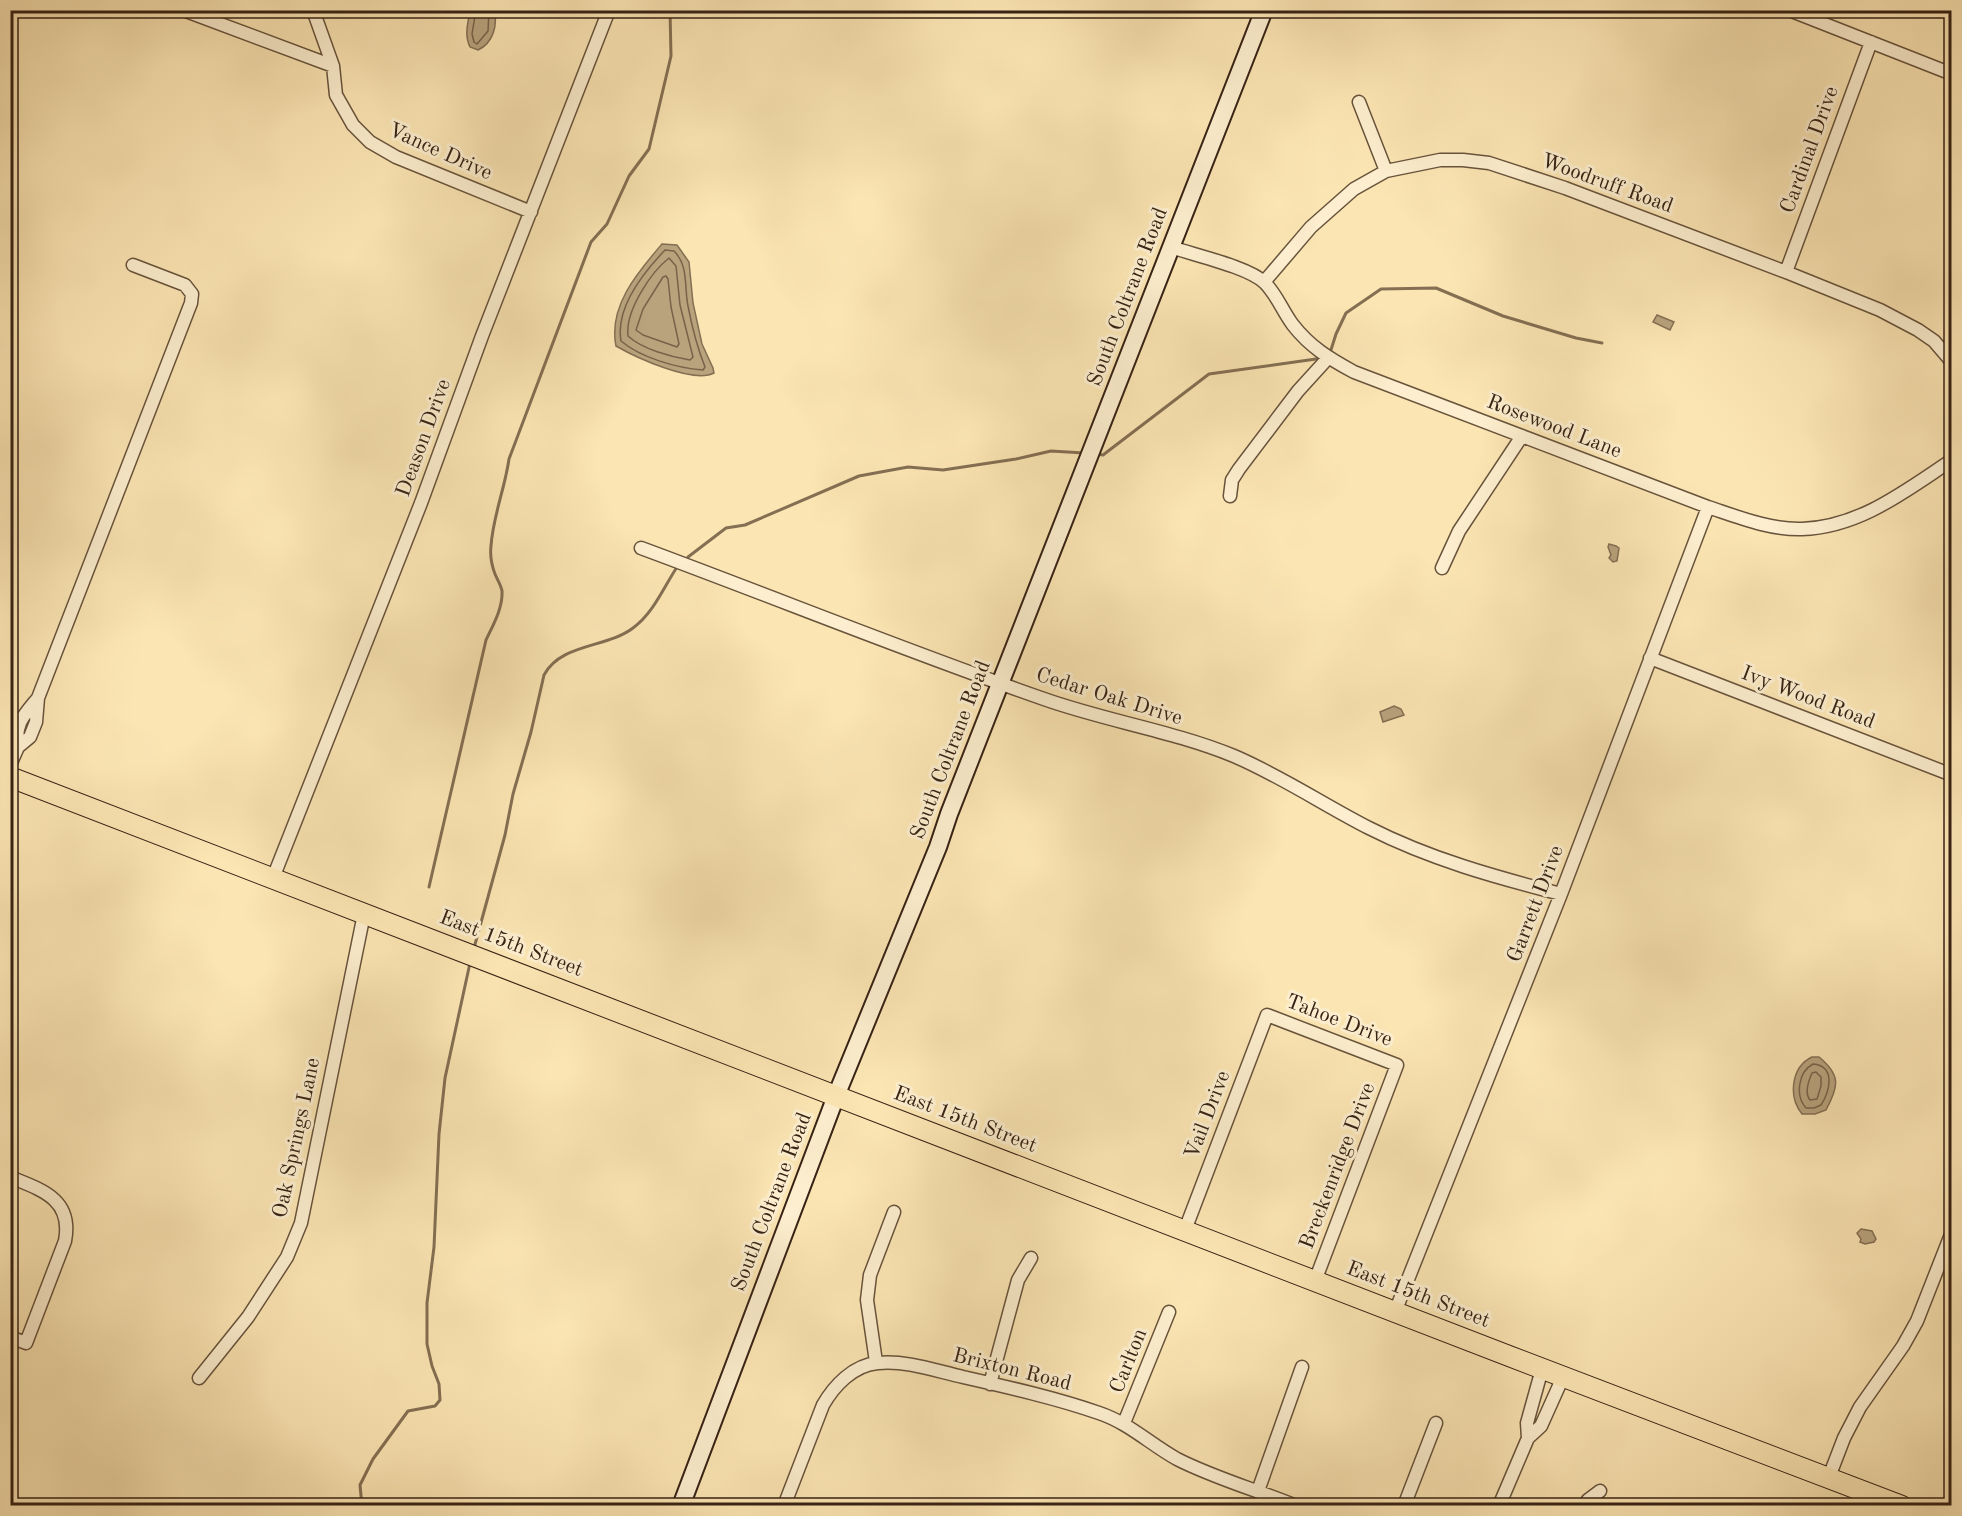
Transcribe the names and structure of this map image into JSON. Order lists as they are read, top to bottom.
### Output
{
  "streets": {
    "main road": ["South Coltrane Road", "East 15th Street"],
    "street": [
      "Cardinal Drive",
      "Vance Drive",
      "Woodruff Road",
      "Rosewood Lane",
      "Deason Drive",
      "Cedar Oak Drive",
      "Ivy Wood Road",
      "Garrett Drive",
      "Tahoe Drive",
      "Vail Drive",
      "Oak Springs Lane",
      "Breckenridge Drive",
      "Carlton",
      "Brixton Road"
    ]
  },
  "crossings": [
    ["Cardinal Drive", "Woodruff Road"],
    ["Vance Drive", "Deason Drive"],
    ["Woodruff Road", "Rosewood Lane"],
    ["South Coltrane Road", "Rosewood Lane"],
    ["South Coltrane Road", "Cedar Oak Drive"],
    ["South Coltrane Road", "East 15th Street"],
    ["Rosewood Lane", "Garrett Drive"],
    ["Deason Drive", "East 15th Street"],
    ["Cedar Oak Drive", "Garrett Drive"],
    ["Ivy Wood Road", "Garrett Drive"],
    ["Garrett Drive", "East 15th Street"],
    ["East 15th Street", "Vail Drive"],
    ["East 15th Street", "Oak Springs Lane"],
    ["East 15th Street", "Breckenridge Drive"],
    ["Tahoe Drive", "Vail Drive"],
    ["Tahoe Drive", "Breckenridge Drive"],
    ["Carlton", "Brixton Road"]
  ]
}
